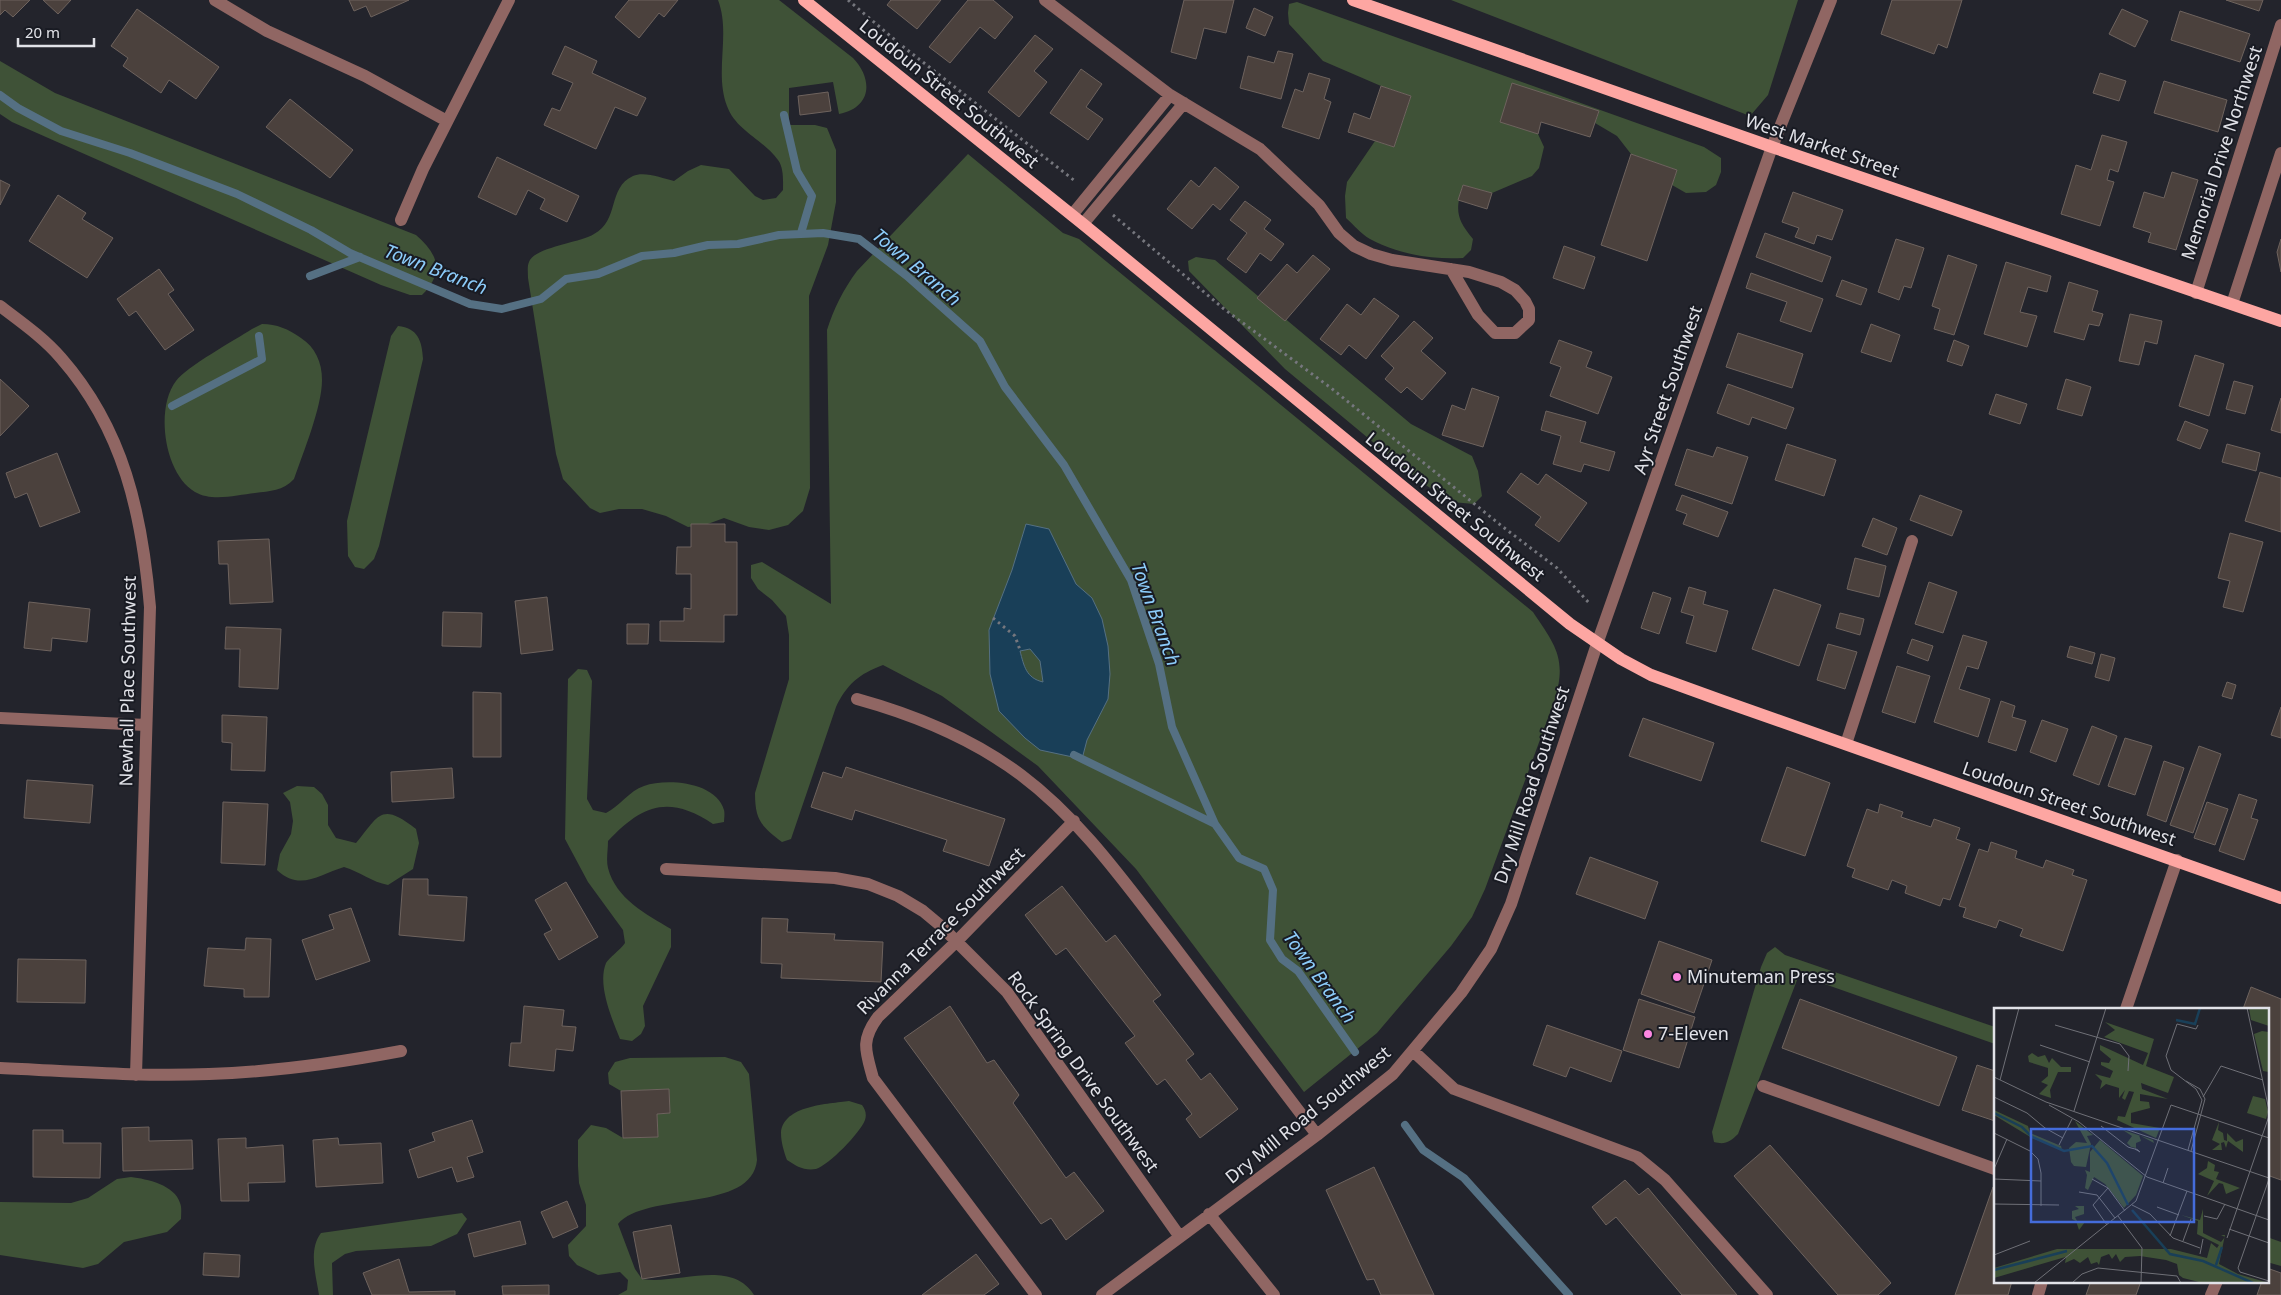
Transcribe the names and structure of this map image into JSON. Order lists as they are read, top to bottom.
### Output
{
  "streets": {
    "main road": ["Loudoun Street Southwest", "West Market Street"],
    "street": [
      "Memorial Drive Northwest",
      "Ayr Street Southwest",
      "Newhall Place Southwest",
      "Dry Mill Road Southwest",
      "Rivanna Terrace Southwest",
      "Rock Spring Drive Southwest"
    ]
  },
  "crossings": [
    ["Loudoun Street Southwest", "Ayr Street Southwest"],
    ["Loudoun Street Southwest", "Dry Mill Road Southwest"],
    ["West Market Street", "Memorial Drive Northwest"],
    ["West Market Street", "Ayr Street Southwest"],
    ["Ayr Street Southwest", "Dry Mill Road Southwest"],
    ["Dry Mill Road Southwest", "Rock Spring Drive Southwest"],
    ["Rivanna Terrace Southwest", "Rock Spring Drive Southwest"]
  ],
  "water": ["Town Branch"],
  "places": ["Minuteman Press", "7-Eleven"],
  "scale_bar": "20 m"
}
